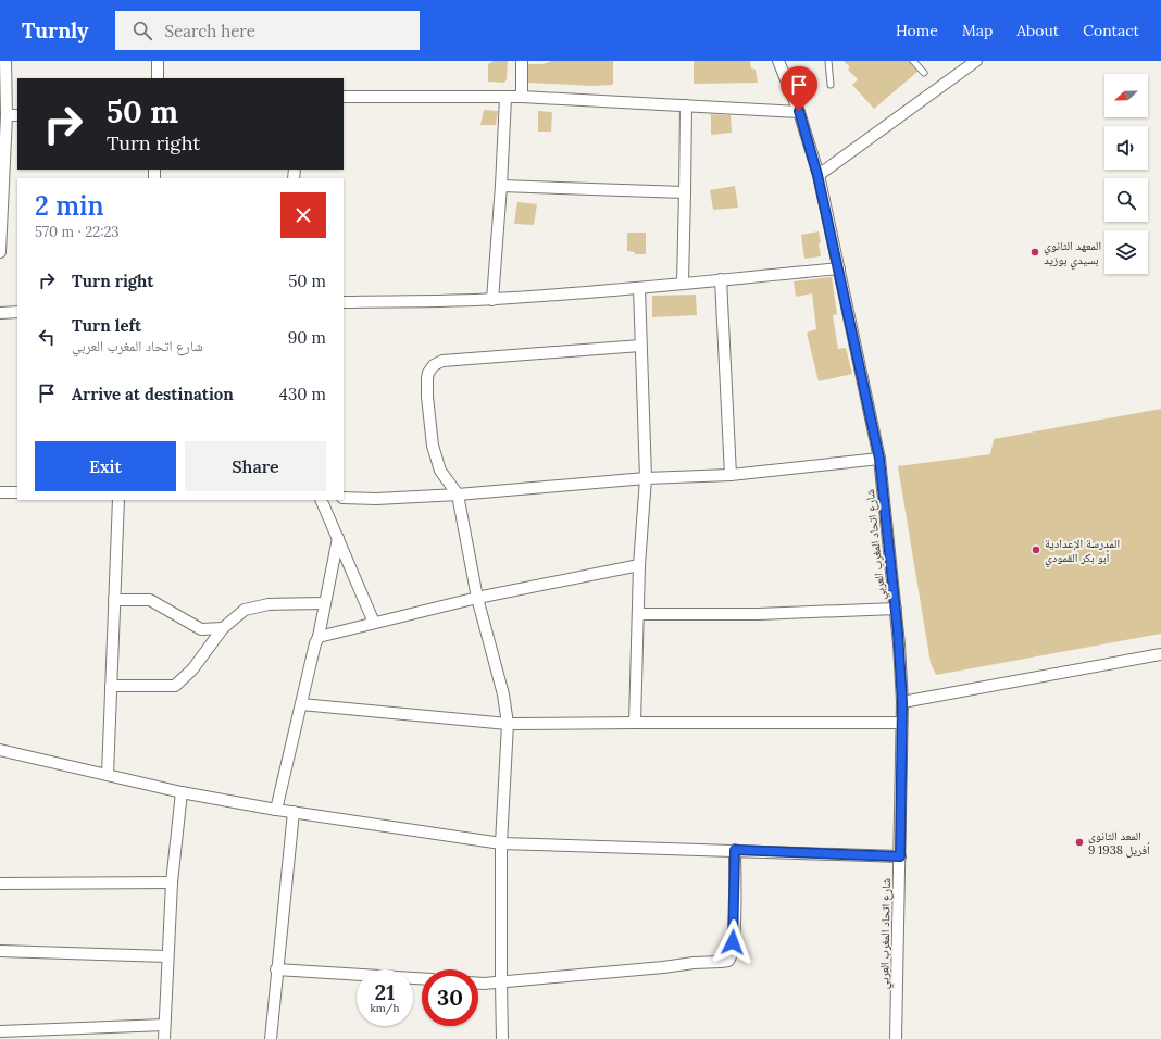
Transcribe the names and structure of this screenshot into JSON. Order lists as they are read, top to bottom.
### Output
{
  "streets": {
    "street": ["شارع اتحاد المغرب العربي"]
  },
  "places": ["المعهد الثانوي بسيدي بوزيد", "المدرسة الإعدادية أبو بكر القمودي", "المعد الثانوي 9 أفريل 1938"],
  "north": "left",
  "page": {
    "header": "Turnly",
    "search": "Search here",
    "nav": [
      "Home",
      "Map",
      "About",
      "Contact"
    ],
    "turn": ["50 m", "Turn right"],
    "heading": ["2 min", "570 m · 22:23"],
    "list": [
      {
        "name": "Turn right",
        "value": "50 m"
      },
      {
        "name": "Turn left",
        "note": "شارع اتحاد المغرب العربي",
        "value": "90 m"
      },
      {
        "name": "Arrive at destination",
        "value": "430 m"
      }
    ],
    "buttons": ["Exit", "Share"],
    "speed": "21 km/h",
    "limit": "30"
  }
}
